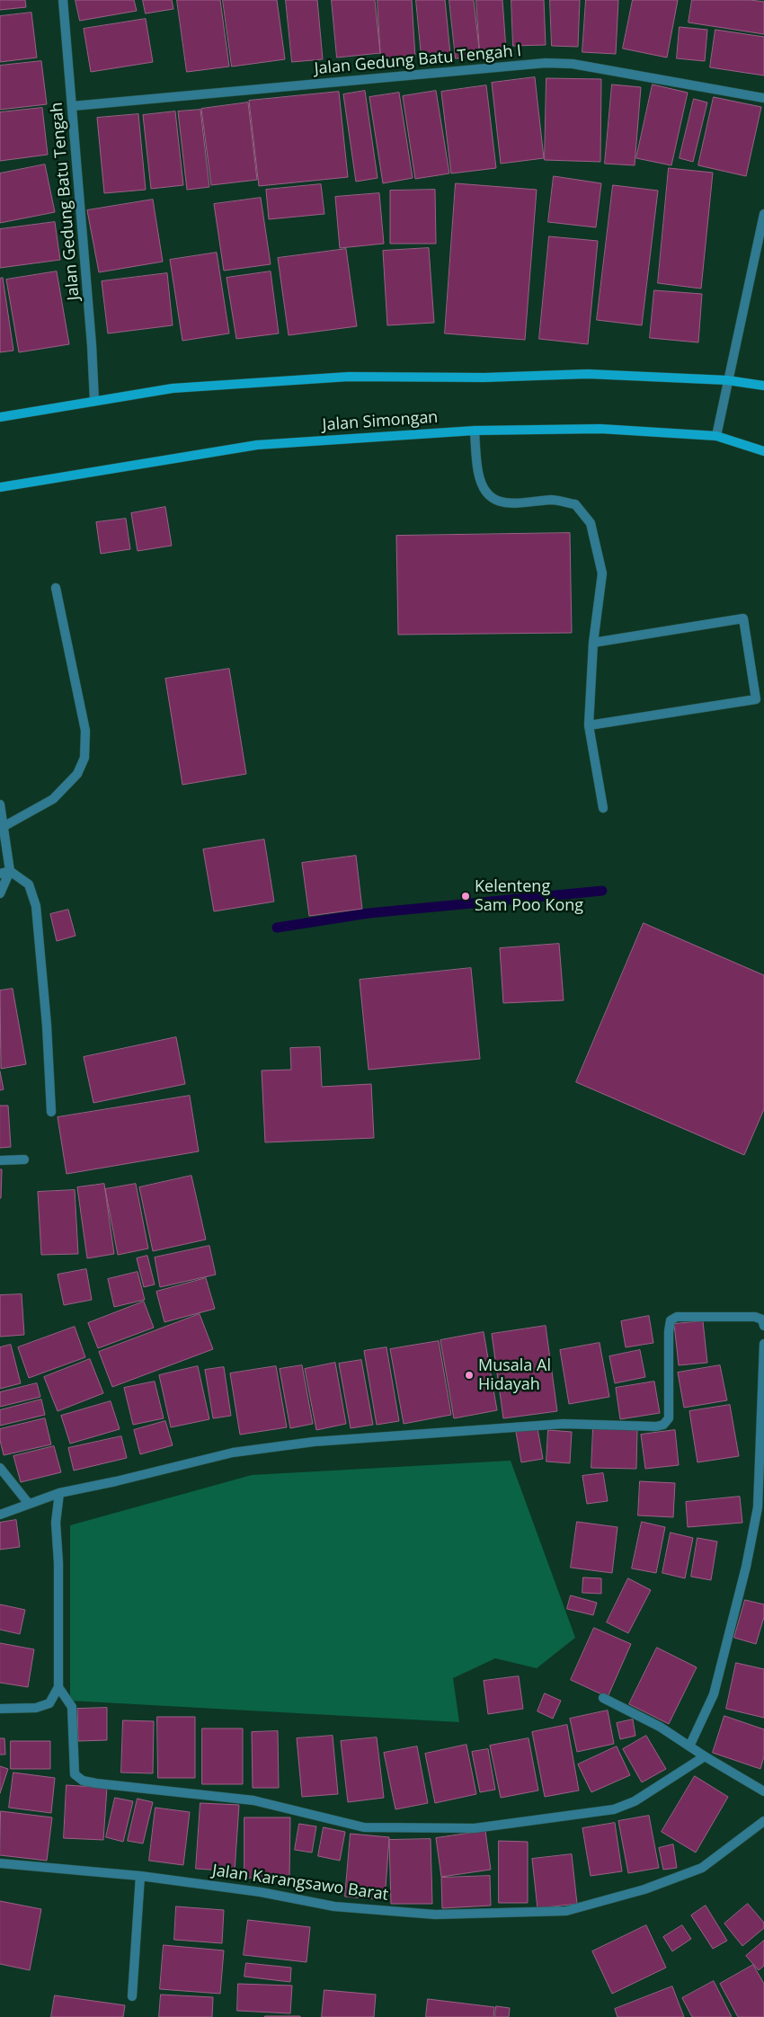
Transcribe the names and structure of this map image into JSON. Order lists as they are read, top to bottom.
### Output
{
  "streets": {
    "main road": ["Jalan Simongan"],
    "street": ["Jalan Gedung Batu Tengah I", "Jalan Gedung Batu Tengah", "Jalan Karangsawo Barat"]
  },
  "crossings": [
    ["Jalan Gedung Batu Tengah I", "Jalan Gedung Batu Tengah"]
  ],
  "places": ["Kelenteng Sam Poo Kong", "Musala Al Hidayah"]
}
